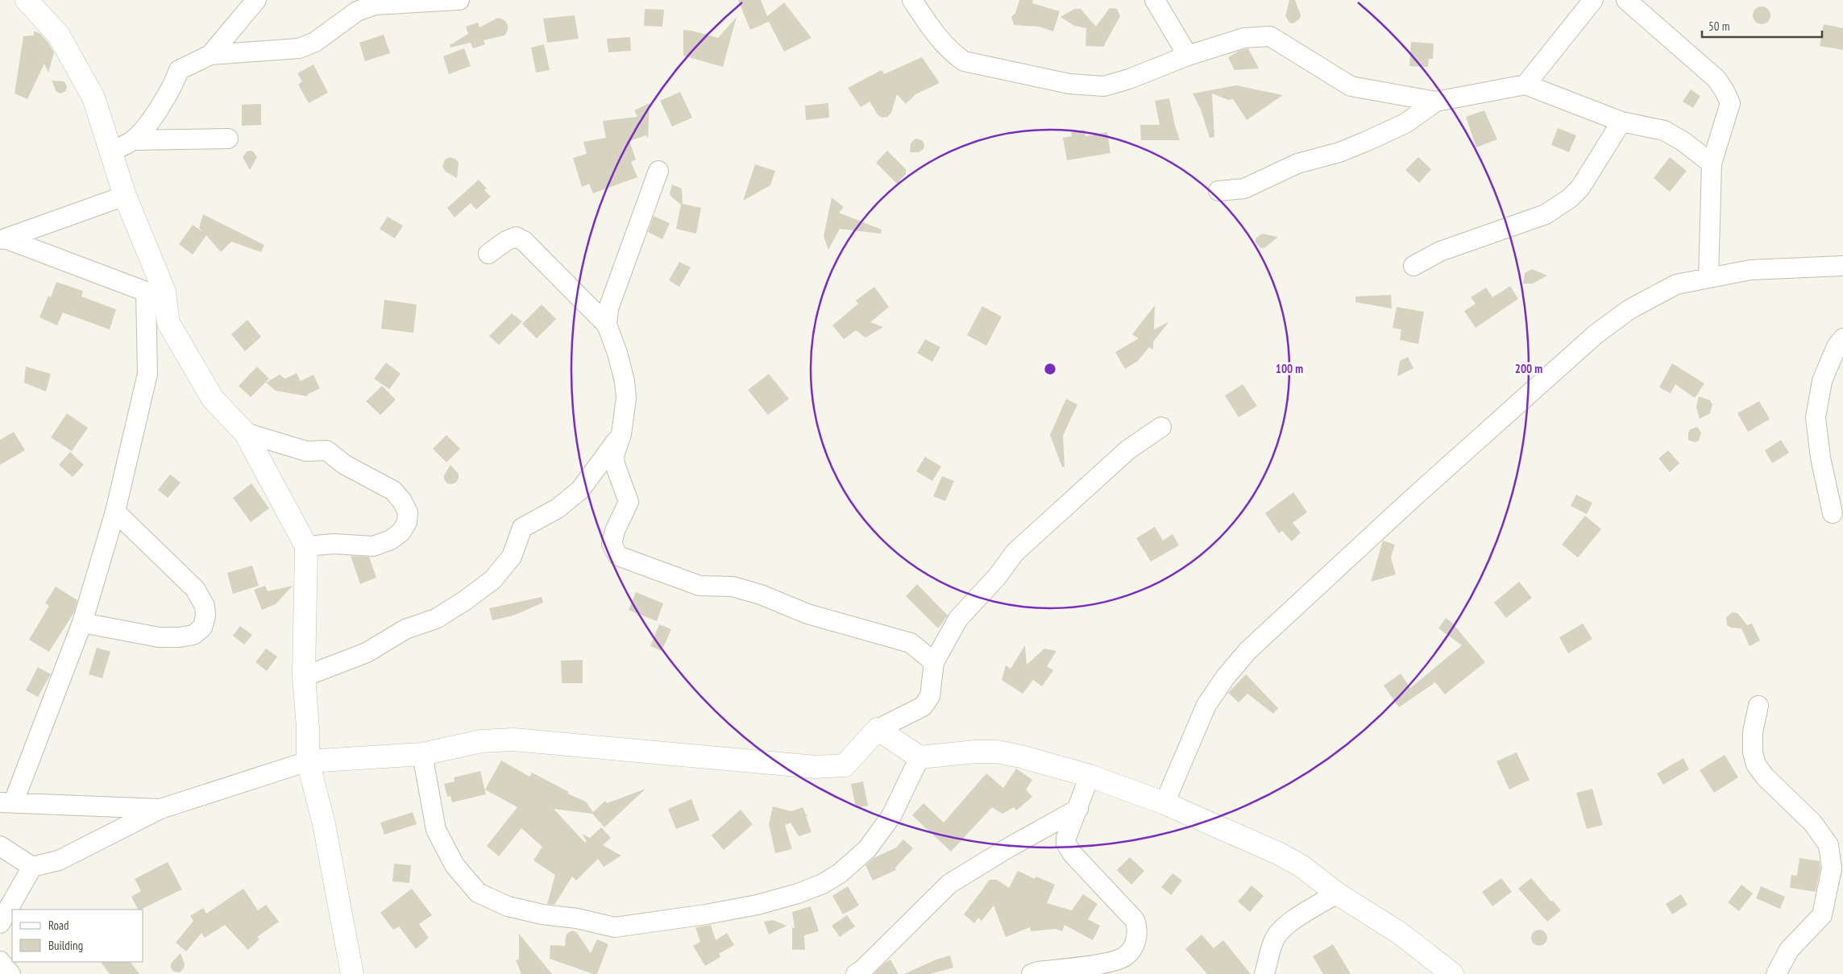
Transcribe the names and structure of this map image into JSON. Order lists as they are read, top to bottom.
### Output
{
  "legend": ["Road", "Building"],
  "scale_bar": "50 m",
  "rings": ["100 m", "200 m"]
}
